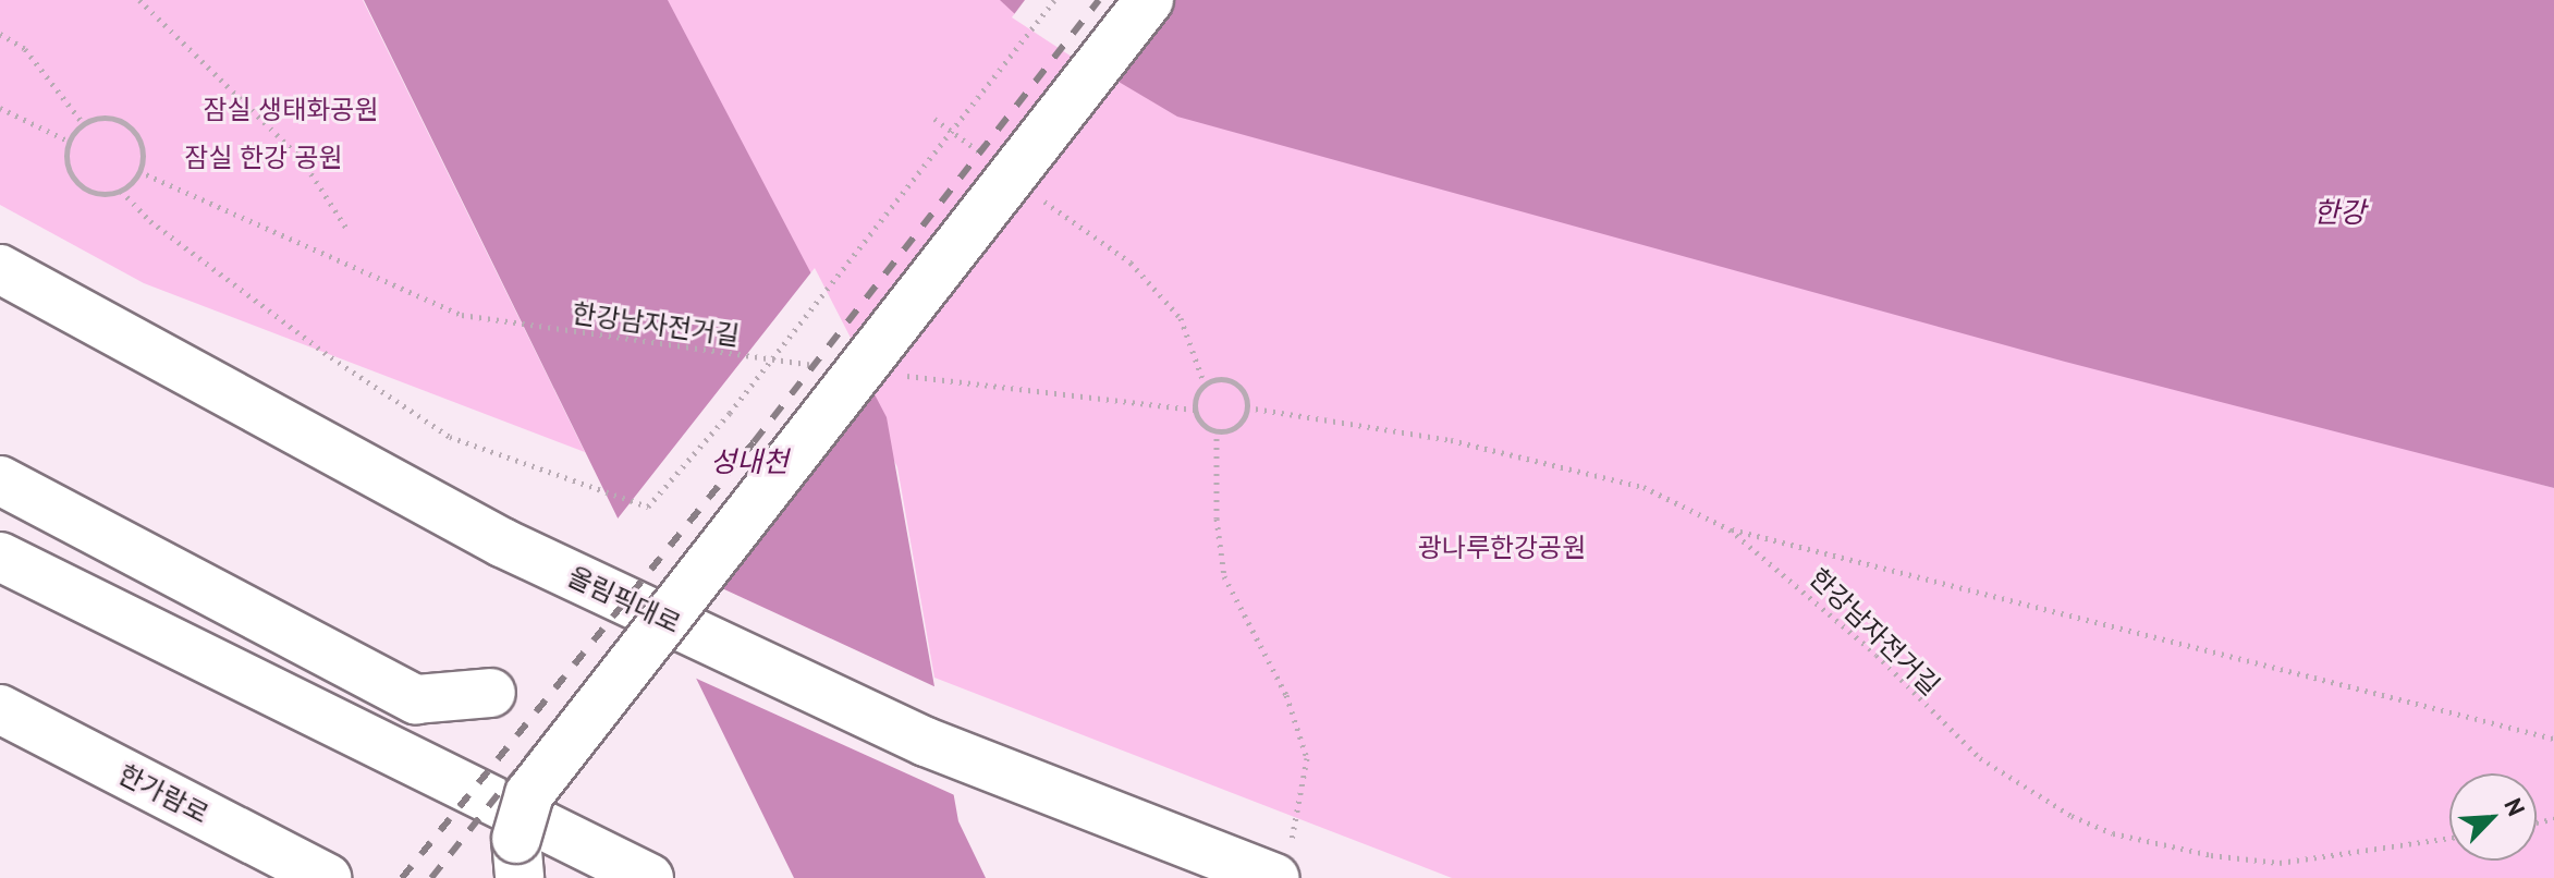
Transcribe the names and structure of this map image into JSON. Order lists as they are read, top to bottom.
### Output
{
  "streets": {
    "main road": ["올림픽대로", "한가람로"],
    "path": ["한강남자전거길"]
  },
  "water": ["한강", "성내천"],
  "parks": ["잠실 생태화공원", "잠실 한강 공원", "광나루한강공원"],
  "north": "top right"
}
